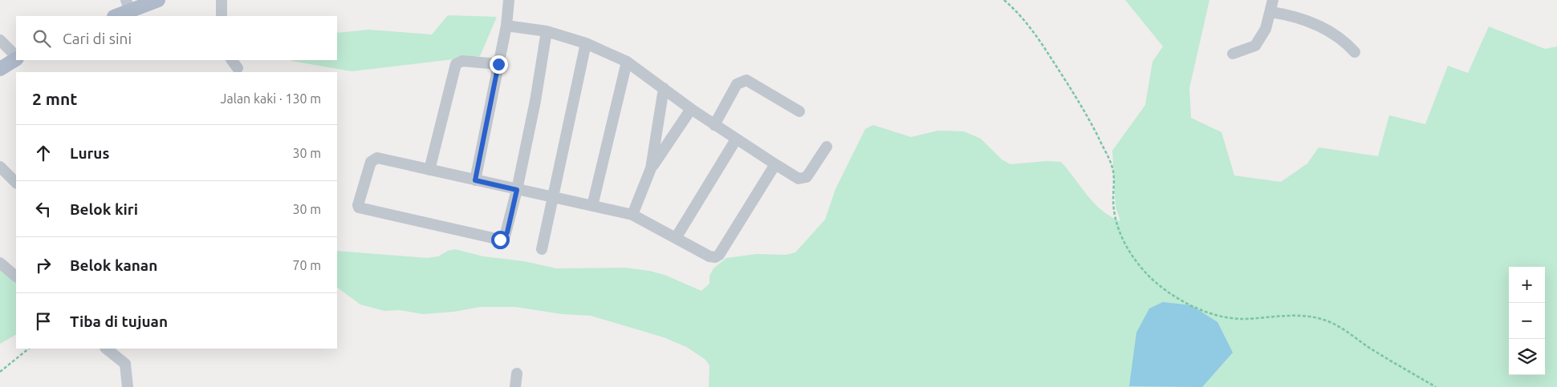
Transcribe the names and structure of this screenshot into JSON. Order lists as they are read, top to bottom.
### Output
{
  "page": {
    "search": "Cari di sini",
    "heading": ["2 mnt", "Jalan kaki · 130 m"],
    "list": [
      ["Lurus", "30 m"],
      ["Belok kiri", "30 m"],
      ["Belok kanan", "70 m"],
      "Tiba di tujuan"
    ],
    "map_buttons": ["+", "−"]
  }
}
